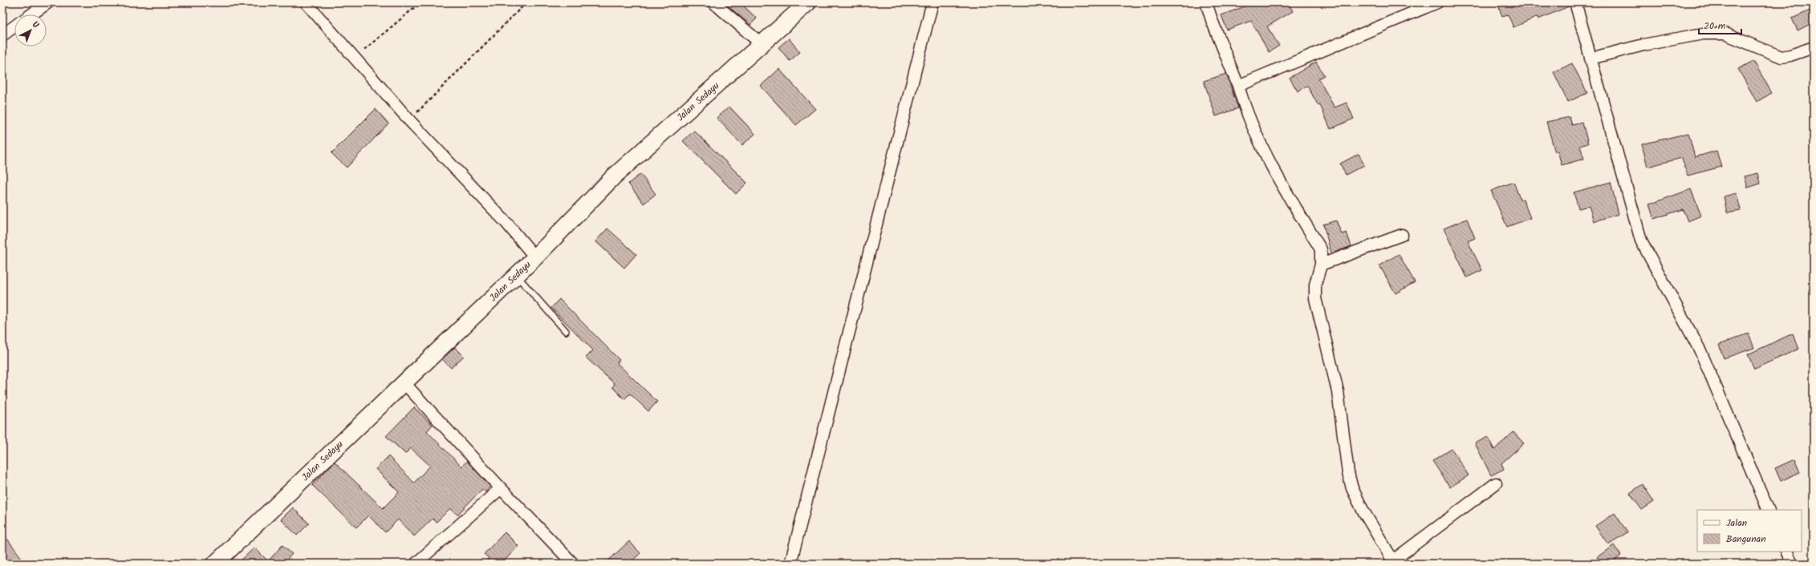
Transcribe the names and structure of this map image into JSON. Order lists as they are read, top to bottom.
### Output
{
  "streets": {
    "street": ["Jalan Sedayu"]
  },
  "legend": ["Jalan", "Bangunan"],
  "scale_bar": "20 m",
  "north": "top right"
}
